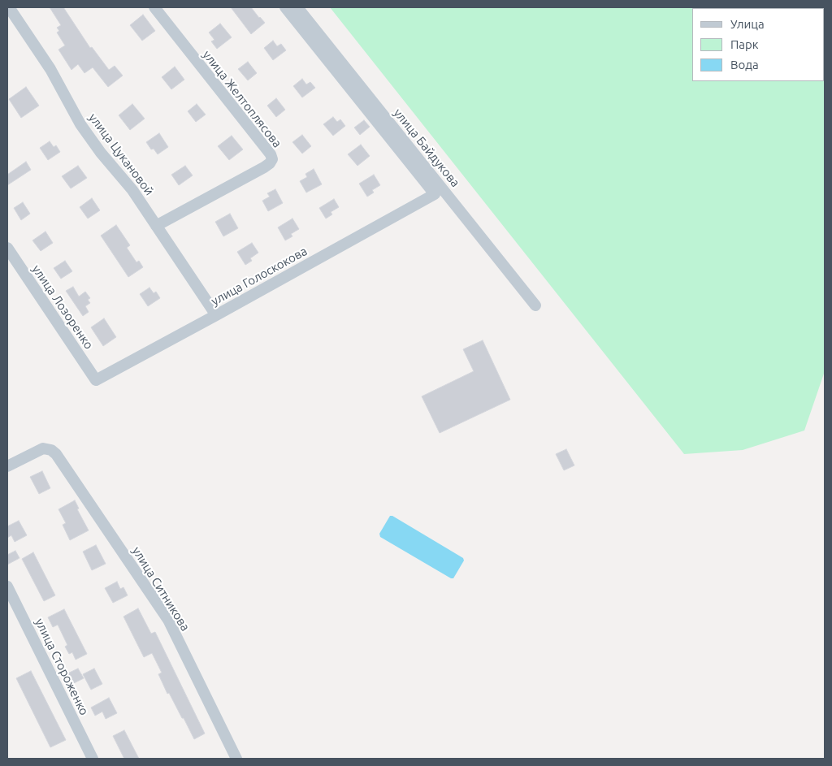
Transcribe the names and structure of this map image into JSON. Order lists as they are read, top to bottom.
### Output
{
  "streets": {
    "street": [
      "улица Желтоплясова",
      "улица Байдукова",
      "улица Цукановой",
      "улица Голоскокова",
      "улица Лозоренко",
      "улица Ситникова",
      "улица Стороженко"
    ]
  },
  "crossings": [
    ["улица Желтоплясова", "улица Цукановой"],
    ["улица Байдукова", "улица Голоскокова"],
    ["улица Цукановой", "улица Голоскокова"],
    ["улица Голоскокова", "улица Лозоренко"]
  ],
  "legend": ["Улица", "Парк", "Вода"]
}
